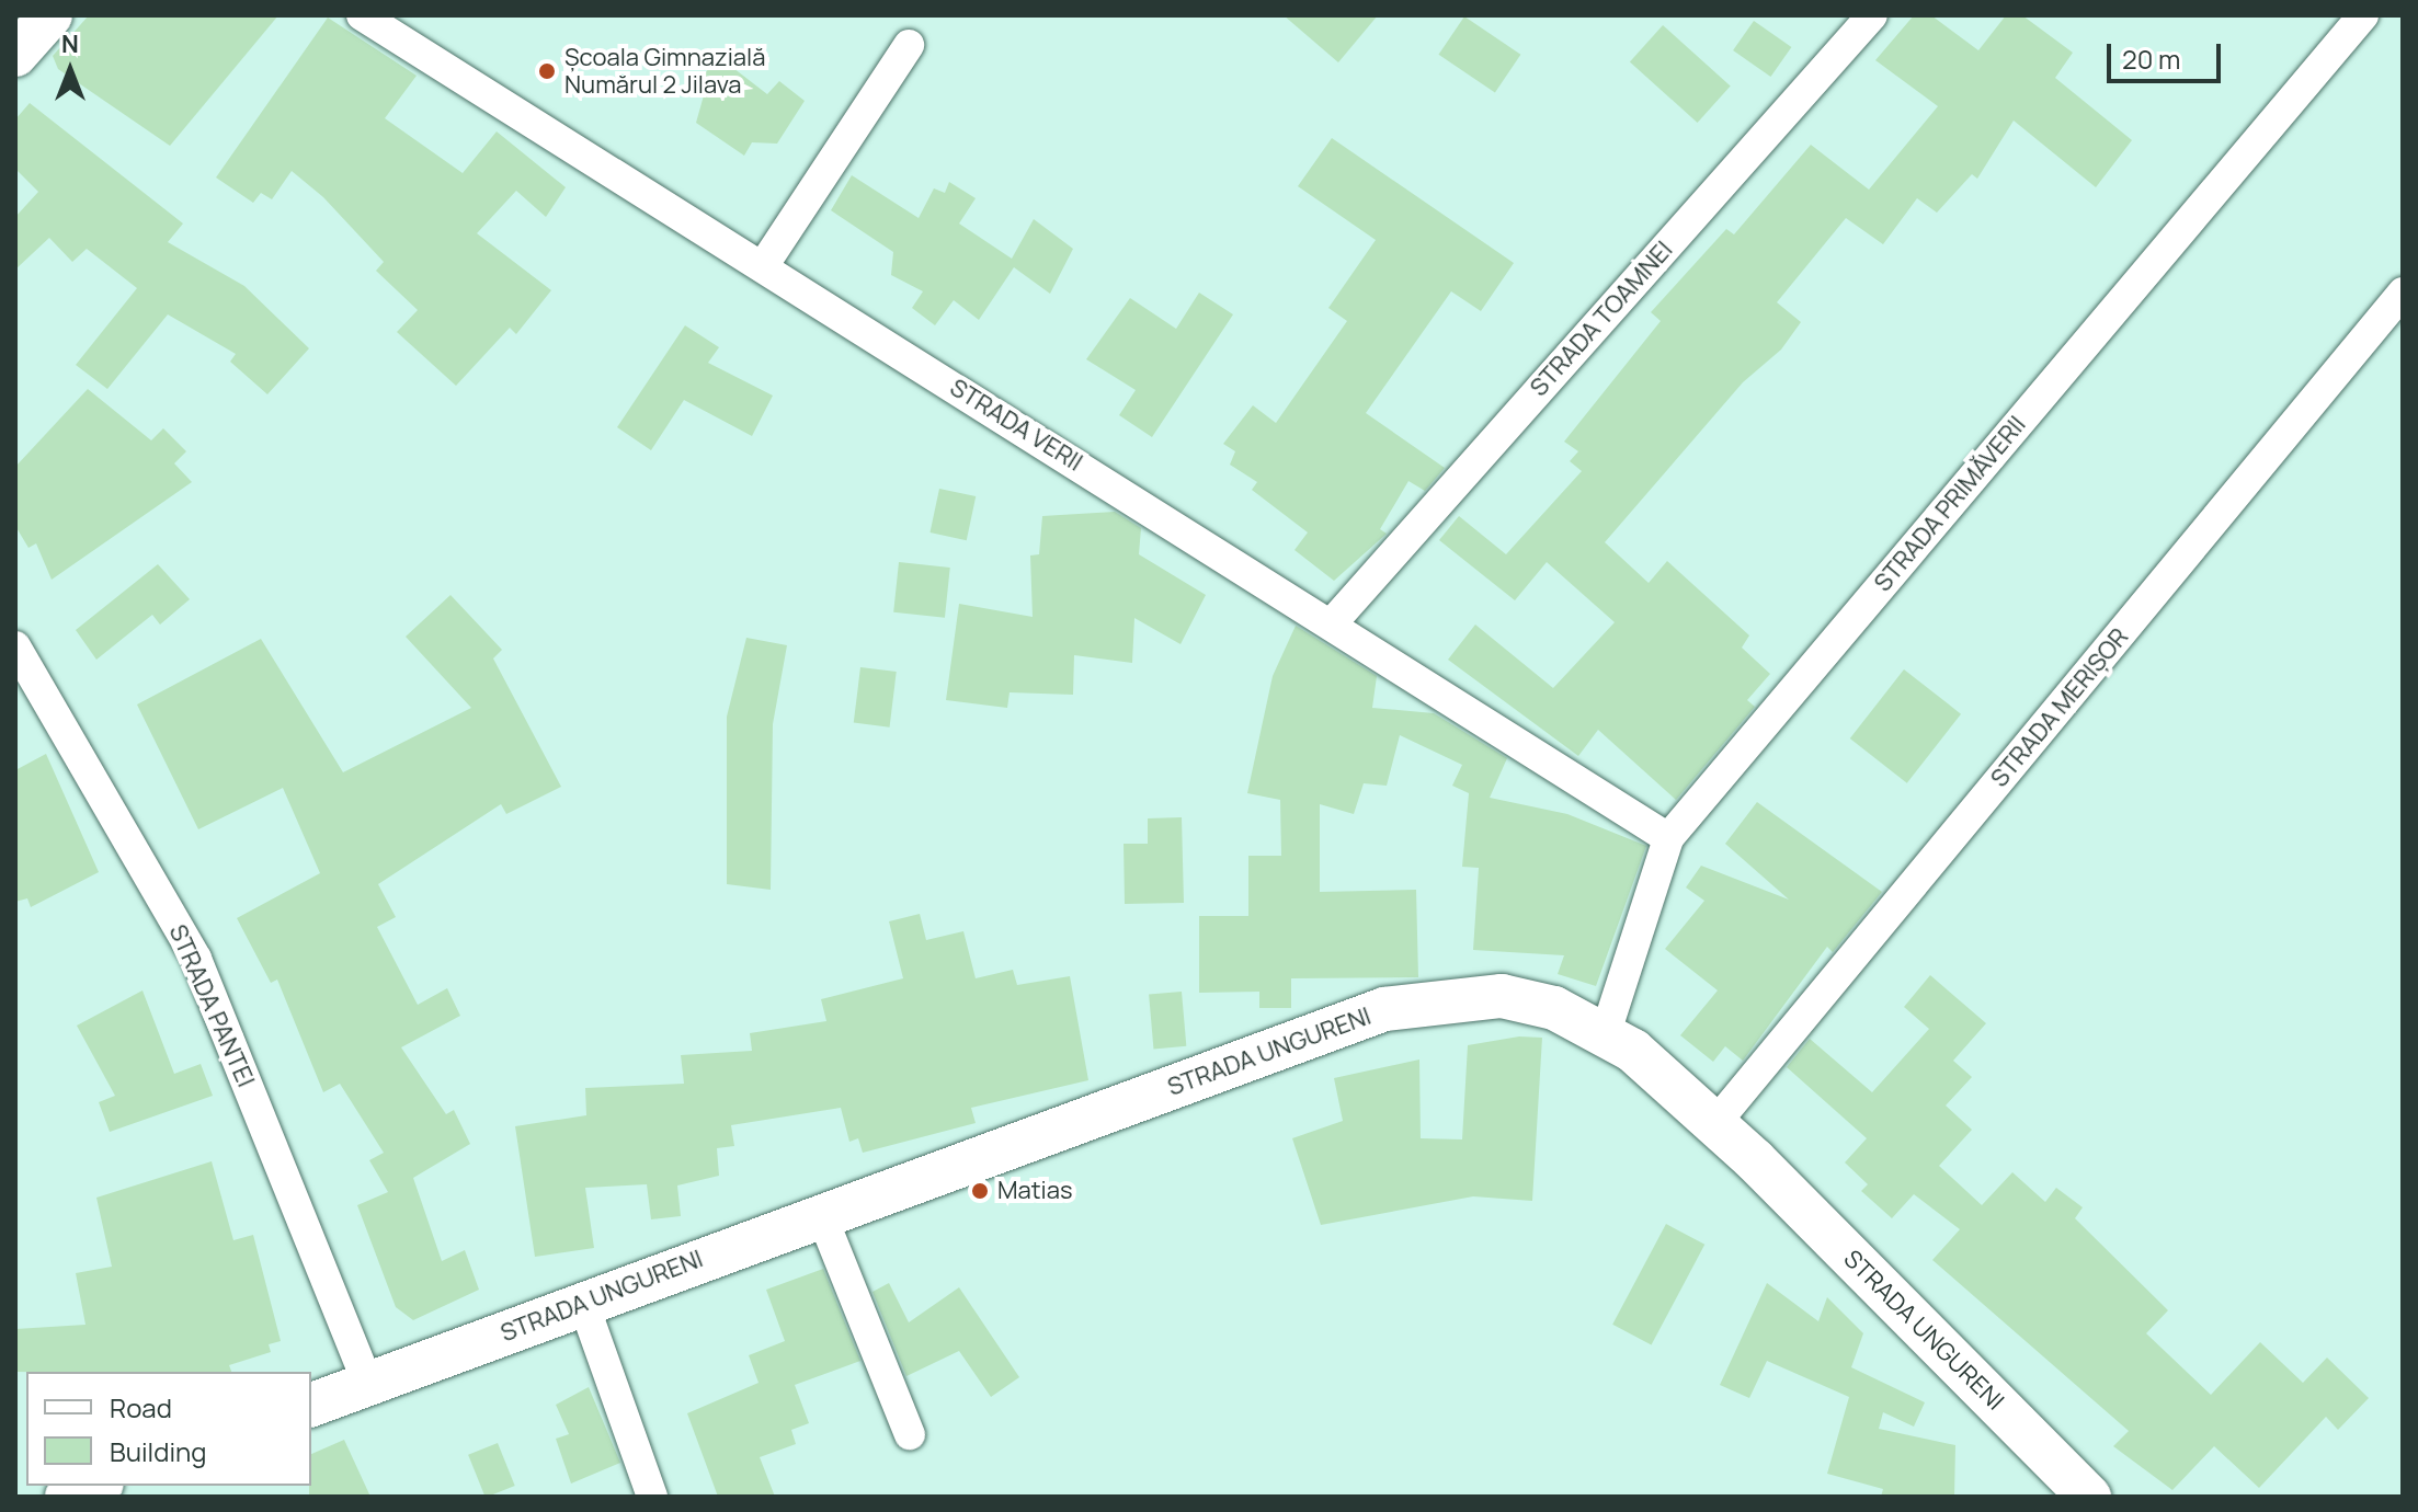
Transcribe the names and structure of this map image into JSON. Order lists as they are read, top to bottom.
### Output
{
  "streets": {
    "main road": ["STRADA UNGURENI"],
    "street": [
      "STRADA TOAMNEI",
      "STRADA VERII",
      "STRADA PRIMĂVERII",
      "STRADA MERIȘOR",
      "STRADA PANTEI"
    ]
  },
  "crossings": [
    ["STRADA TOAMNEI", "STRADA VERII"],
    ["STRADA VERII", "STRADA PRIMĂVERII"],
    ["STRADA PRIMĂVERII", "STRADA UNGURENI"],
    ["STRADA MERIȘOR", "STRADA UNGURENI"],
    ["STRADA PANTEI", "STRADA UNGURENI"]
  ],
  "places": ["Școala Gimnazială Numărul 2 Jilava", "Matias"],
  "legend": ["Road", "Building"],
  "scale_bar": "20 m",
  "north": "top"
}
